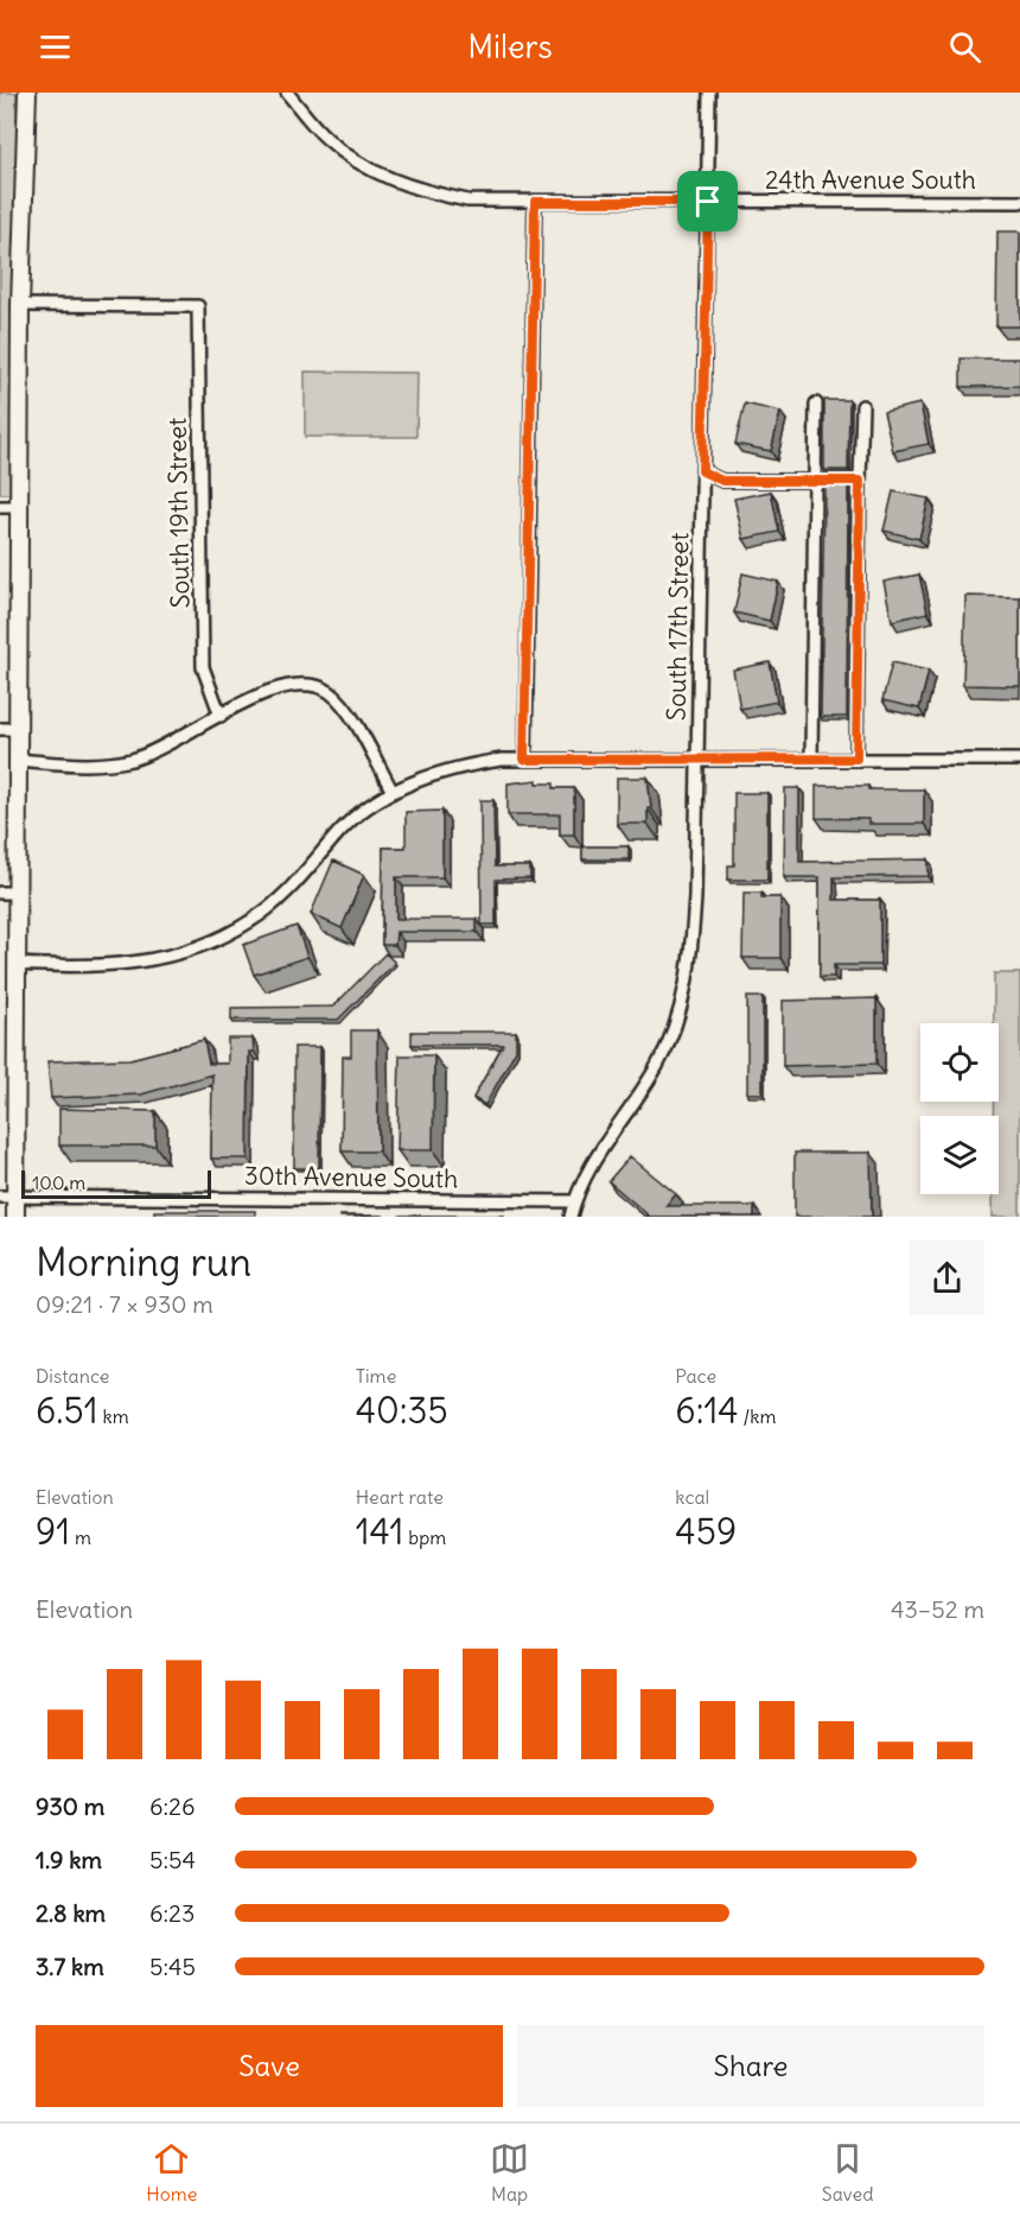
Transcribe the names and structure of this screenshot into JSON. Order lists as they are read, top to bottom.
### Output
{
  "streets": {
    "street": [
      "24th Avenue South",
      "South 19th Street",
      "South 17th Street",
      "30th Avenue South"
    ]
  },
  "crossings": [
    ["24th Avenue South", "South 17th Street"],
    ["South 17th Street", "30th Avenue South"]
  ],
  "scale_bar": "100 m",
  "page": {
    "header": "Milers",
    "scale": "100 m",
    "heading": ["Morning run", "09:21 · 7 × 930 m"],
    "stats": [
      ["Distance", "6.51 km"],
      ["Time", "40:35"],
      ["Pace", "6:14 /km"],
      ["Elevation", "91 m"],
      ["Heart rate", "141 bpm"],
      ["kcal", "459"]
    ],
    "chart": ["Elevation", "43–52 m"],
    "list": [
      {
        "name": "930 m",
        "note": "6:26"
      },
      {
        "name": "1.9 km",
        "note": "5:54"
      },
      {
        "name": "2.8 km",
        "note": "6:23"
      },
      {
        "name": "3.7 km",
        "note": "5:45"
      }
    ],
    "buttons": ["Save", "Share"],
    "tabs": ["Home", "Map", "Saved"]
  }
}
